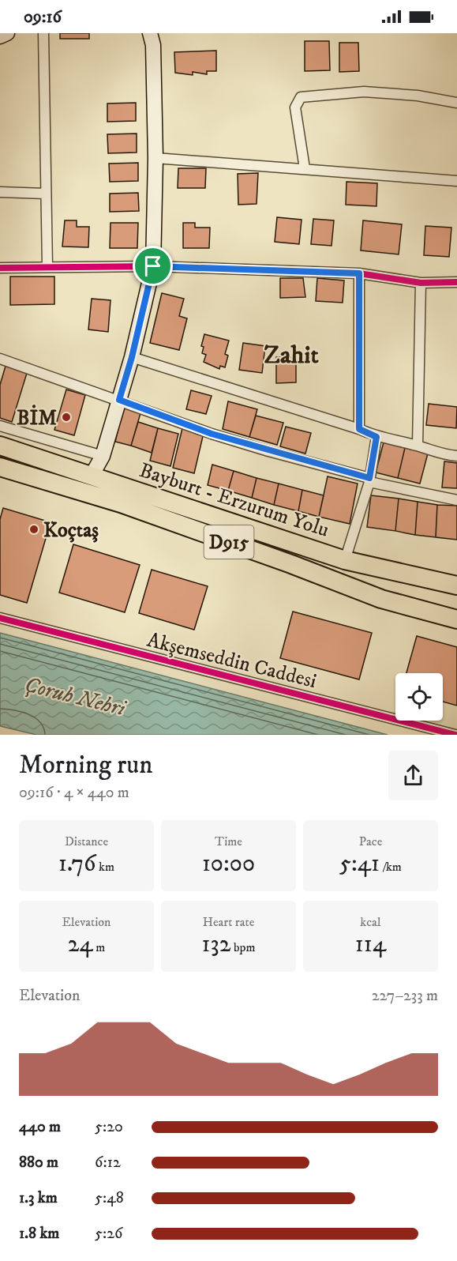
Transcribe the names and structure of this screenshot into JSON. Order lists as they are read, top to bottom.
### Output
{
  "streets": {
    "highway": ["Bayburt - Erzurum Yolu", "D915"],
    "street": ["Akşemseddin Caddesi"]
  },
  "districts": ["Zahit"],
  "water": ["Çoruh Nehri"],
  "places": ["BİM", "Koçtaş"],
  "page": {
    "status": "09:16",
    "heading": ["Morning run", "09:16 · 4 × 440 m"],
    "stats": [
      ["Distance", "1.76 km"],
      ["Time", "10:00"],
      ["Pace", "5:41 /km"],
      ["Elevation", "24 m"],
      ["Heart rate", "132 bpm"],
      ["kcal", "114"]
    ],
    "chart": ["Elevation", "227–233 m"],
    "list": [
      {
        "name": "440 m",
        "note": "5:20"
      },
      {
        "name": "880 m",
        "note": "6:12"
      },
      {
        "name": "1.3 km",
        "note": "5:48"
      },
      {
        "name": "1.8 km",
        "note": "5:26"
      }
    ]
  }
}
